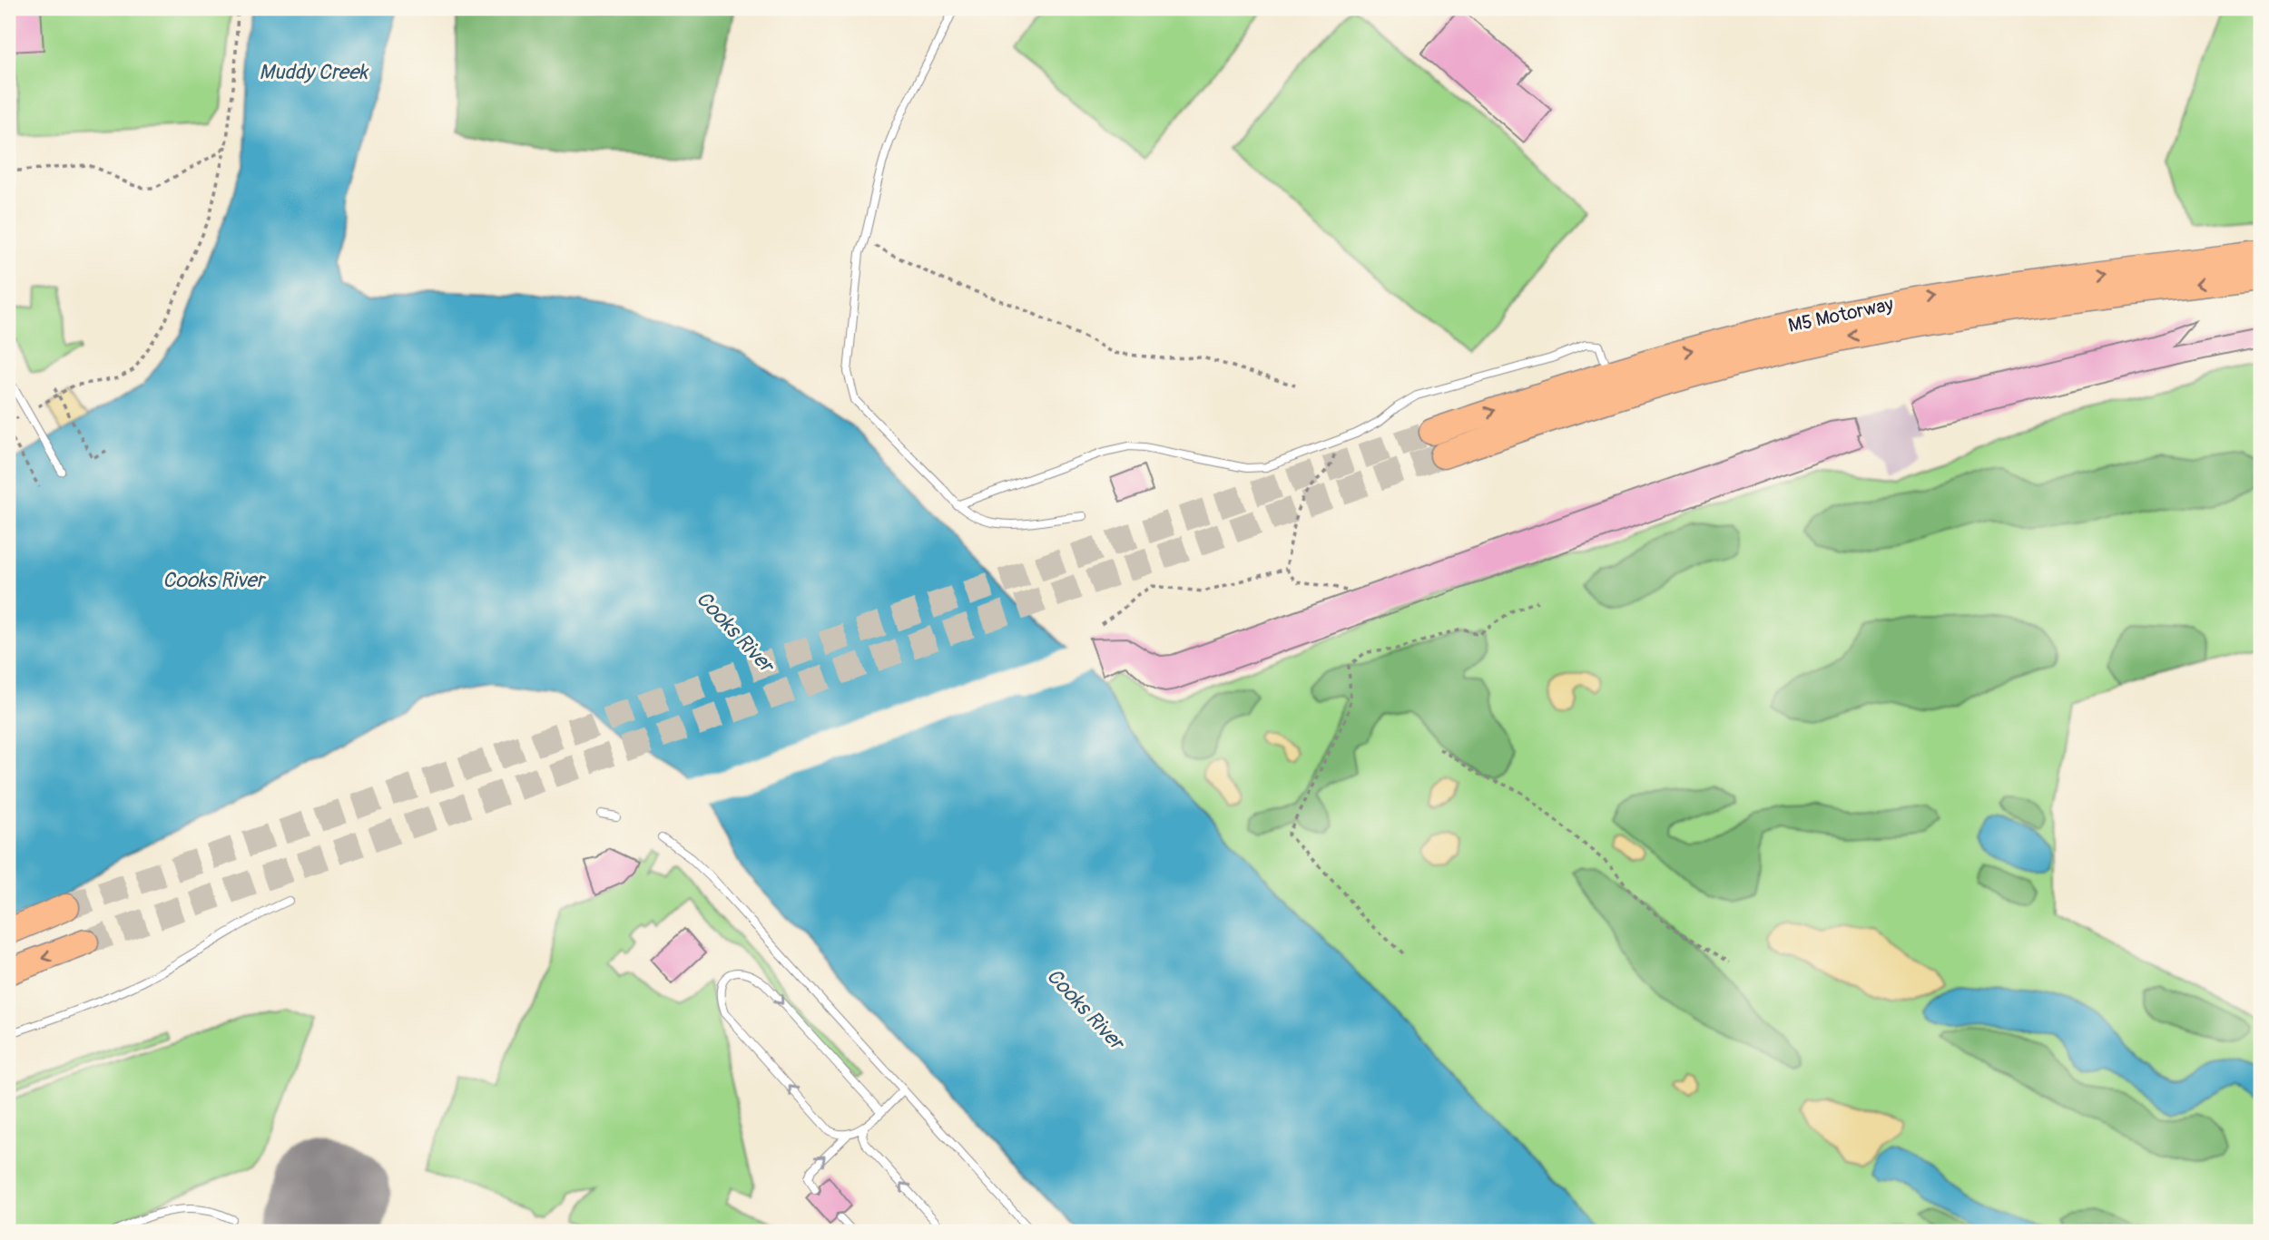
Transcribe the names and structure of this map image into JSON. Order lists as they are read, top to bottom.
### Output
{
  "streets": {
    "highway": ["M5 Motorway"]
  },
  "water": ["Muddy Creek", "Cooks River"]
}
